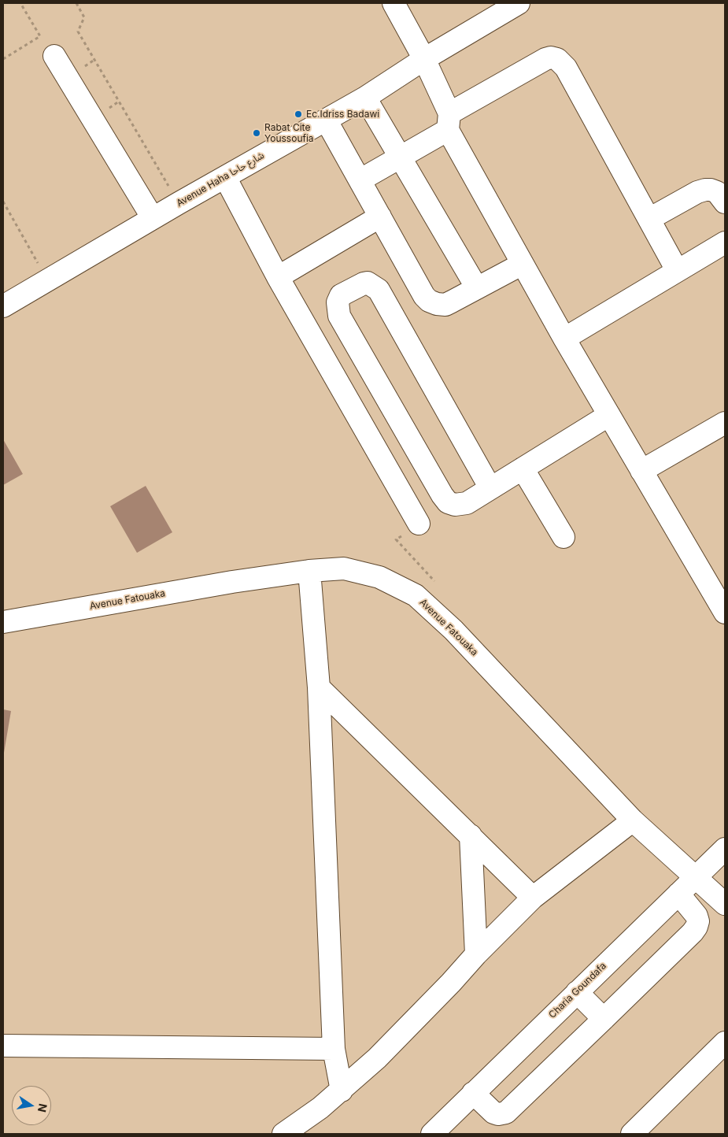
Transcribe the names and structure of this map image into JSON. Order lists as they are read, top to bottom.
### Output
{
  "streets": {
    "street": ["Avenue Haha شارع حاحا", "Avenue Fatouaka", "Charia Goundafa"]
  },
  "crossings": [
    ["Avenue Fatouaka", "Charia Goundafa"]
  ],
  "places": ["Ec.Idriss Badawi", "Rabat Cite Youssoufia"],
  "north": "right"
}
